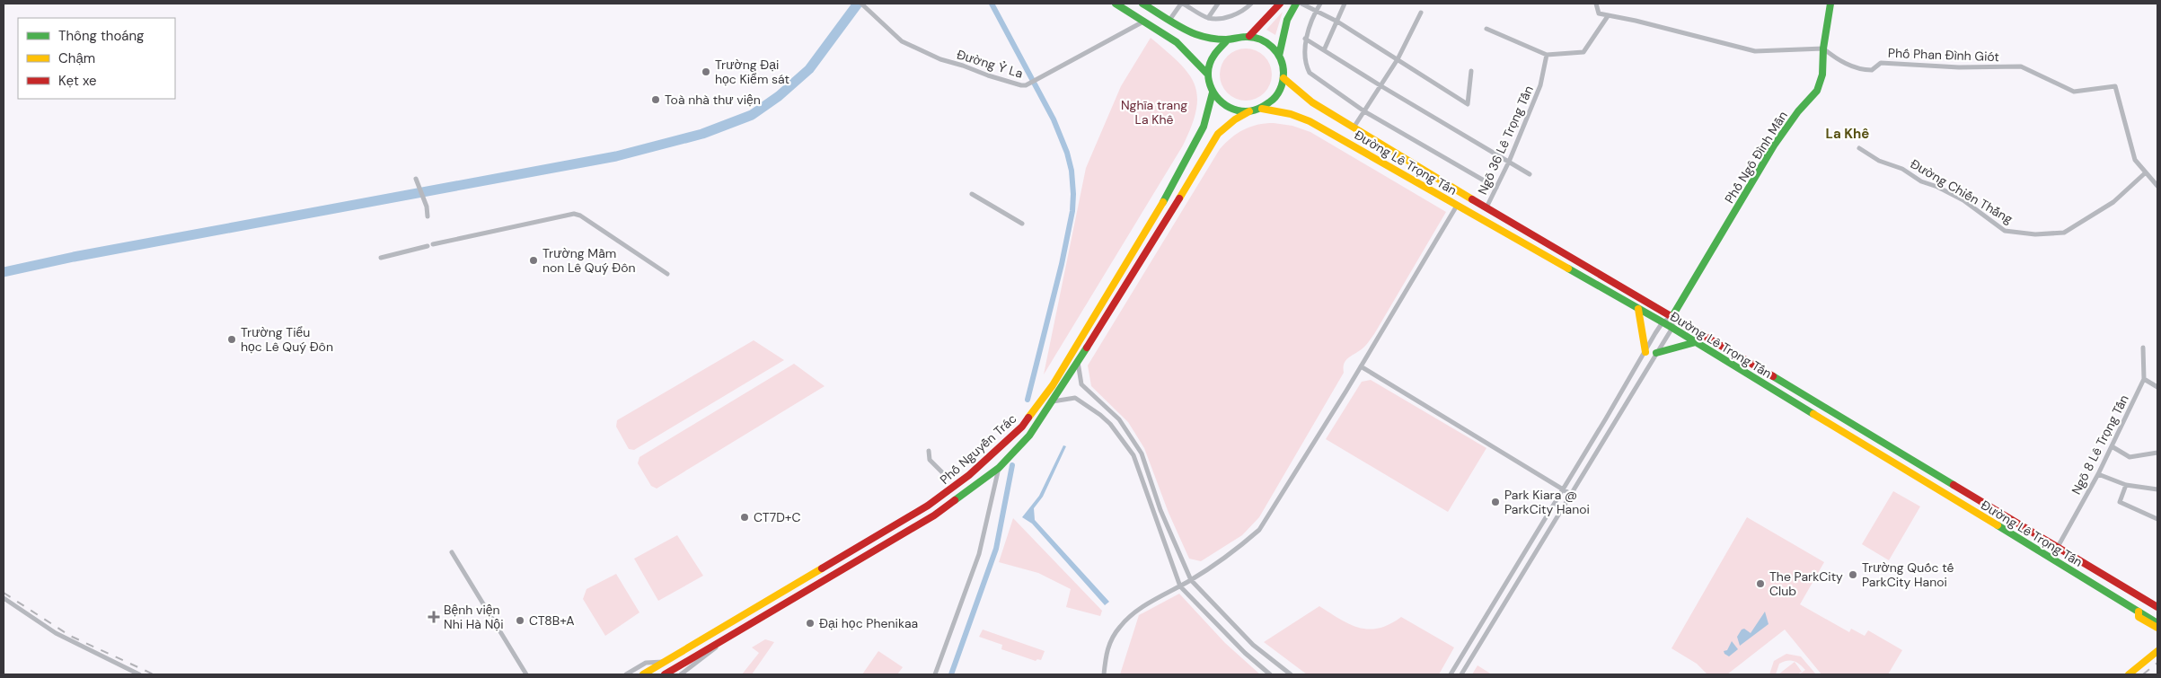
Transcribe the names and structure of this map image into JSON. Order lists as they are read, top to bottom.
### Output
{
  "streets": {
    "main road": ["Phố Ngô Đình Mẫn", "Đường Lê Trọng Tấn", "Phố Nguyễn Trác"],
    "street": [
      "Phố Phan Đình Giót",
      "Đường Ỷ La",
      "Ngõ 36 Lê Trọng Tấn",
      "Đường Chiến Thắng",
      "Ngõ 8 Lê Trọng Tấn"
    ]
  },
  "crossings": [
    ["Phố Phan Đình Giót", "Phố Ngô Đình Mẫn"],
    ["Phố Phan Đình Giót", "Đường Chiến Thắng"],
    ["Ngõ 36 Lê Trọng Tấn", "Đường Lê Trọng Tấn"],
    ["Phố Ngô Đình Mẫn", "Đường Lê Trọng Tấn"],
    ["Đường Lê Trọng Tấn", "Ngõ 8 Lê Trọng Tấn"],
    ["Đường Lê Trọng Tấn", "Phố Nguyễn Trác"]
  ],
  "districts": ["La Khê"],
  "parks": ["Nghĩa trang La Khê"],
  "places": {
    "other": [
      "Trường Đại học Kiểm sát",
      "Toà nhà thư viện",
      "Trường Mầm non Lê Quý Đôn",
      "Trường Tiểu học Lê Quý Đôn",
      "Park Kiara @ ParkCity Hanoi",
      "CT7D+C",
      "Trường Quốc tế ParkCity Hanoi",
      "The ParkCity Club",
      "CT8B+A",
      "Đại học Phenikaa"
    ],
    "health": ["Bệnh viện Nhi Hà Nội"]
  },
  "legend": ["Thông thoáng", "Chậm", "Kẹt xe"]
}
